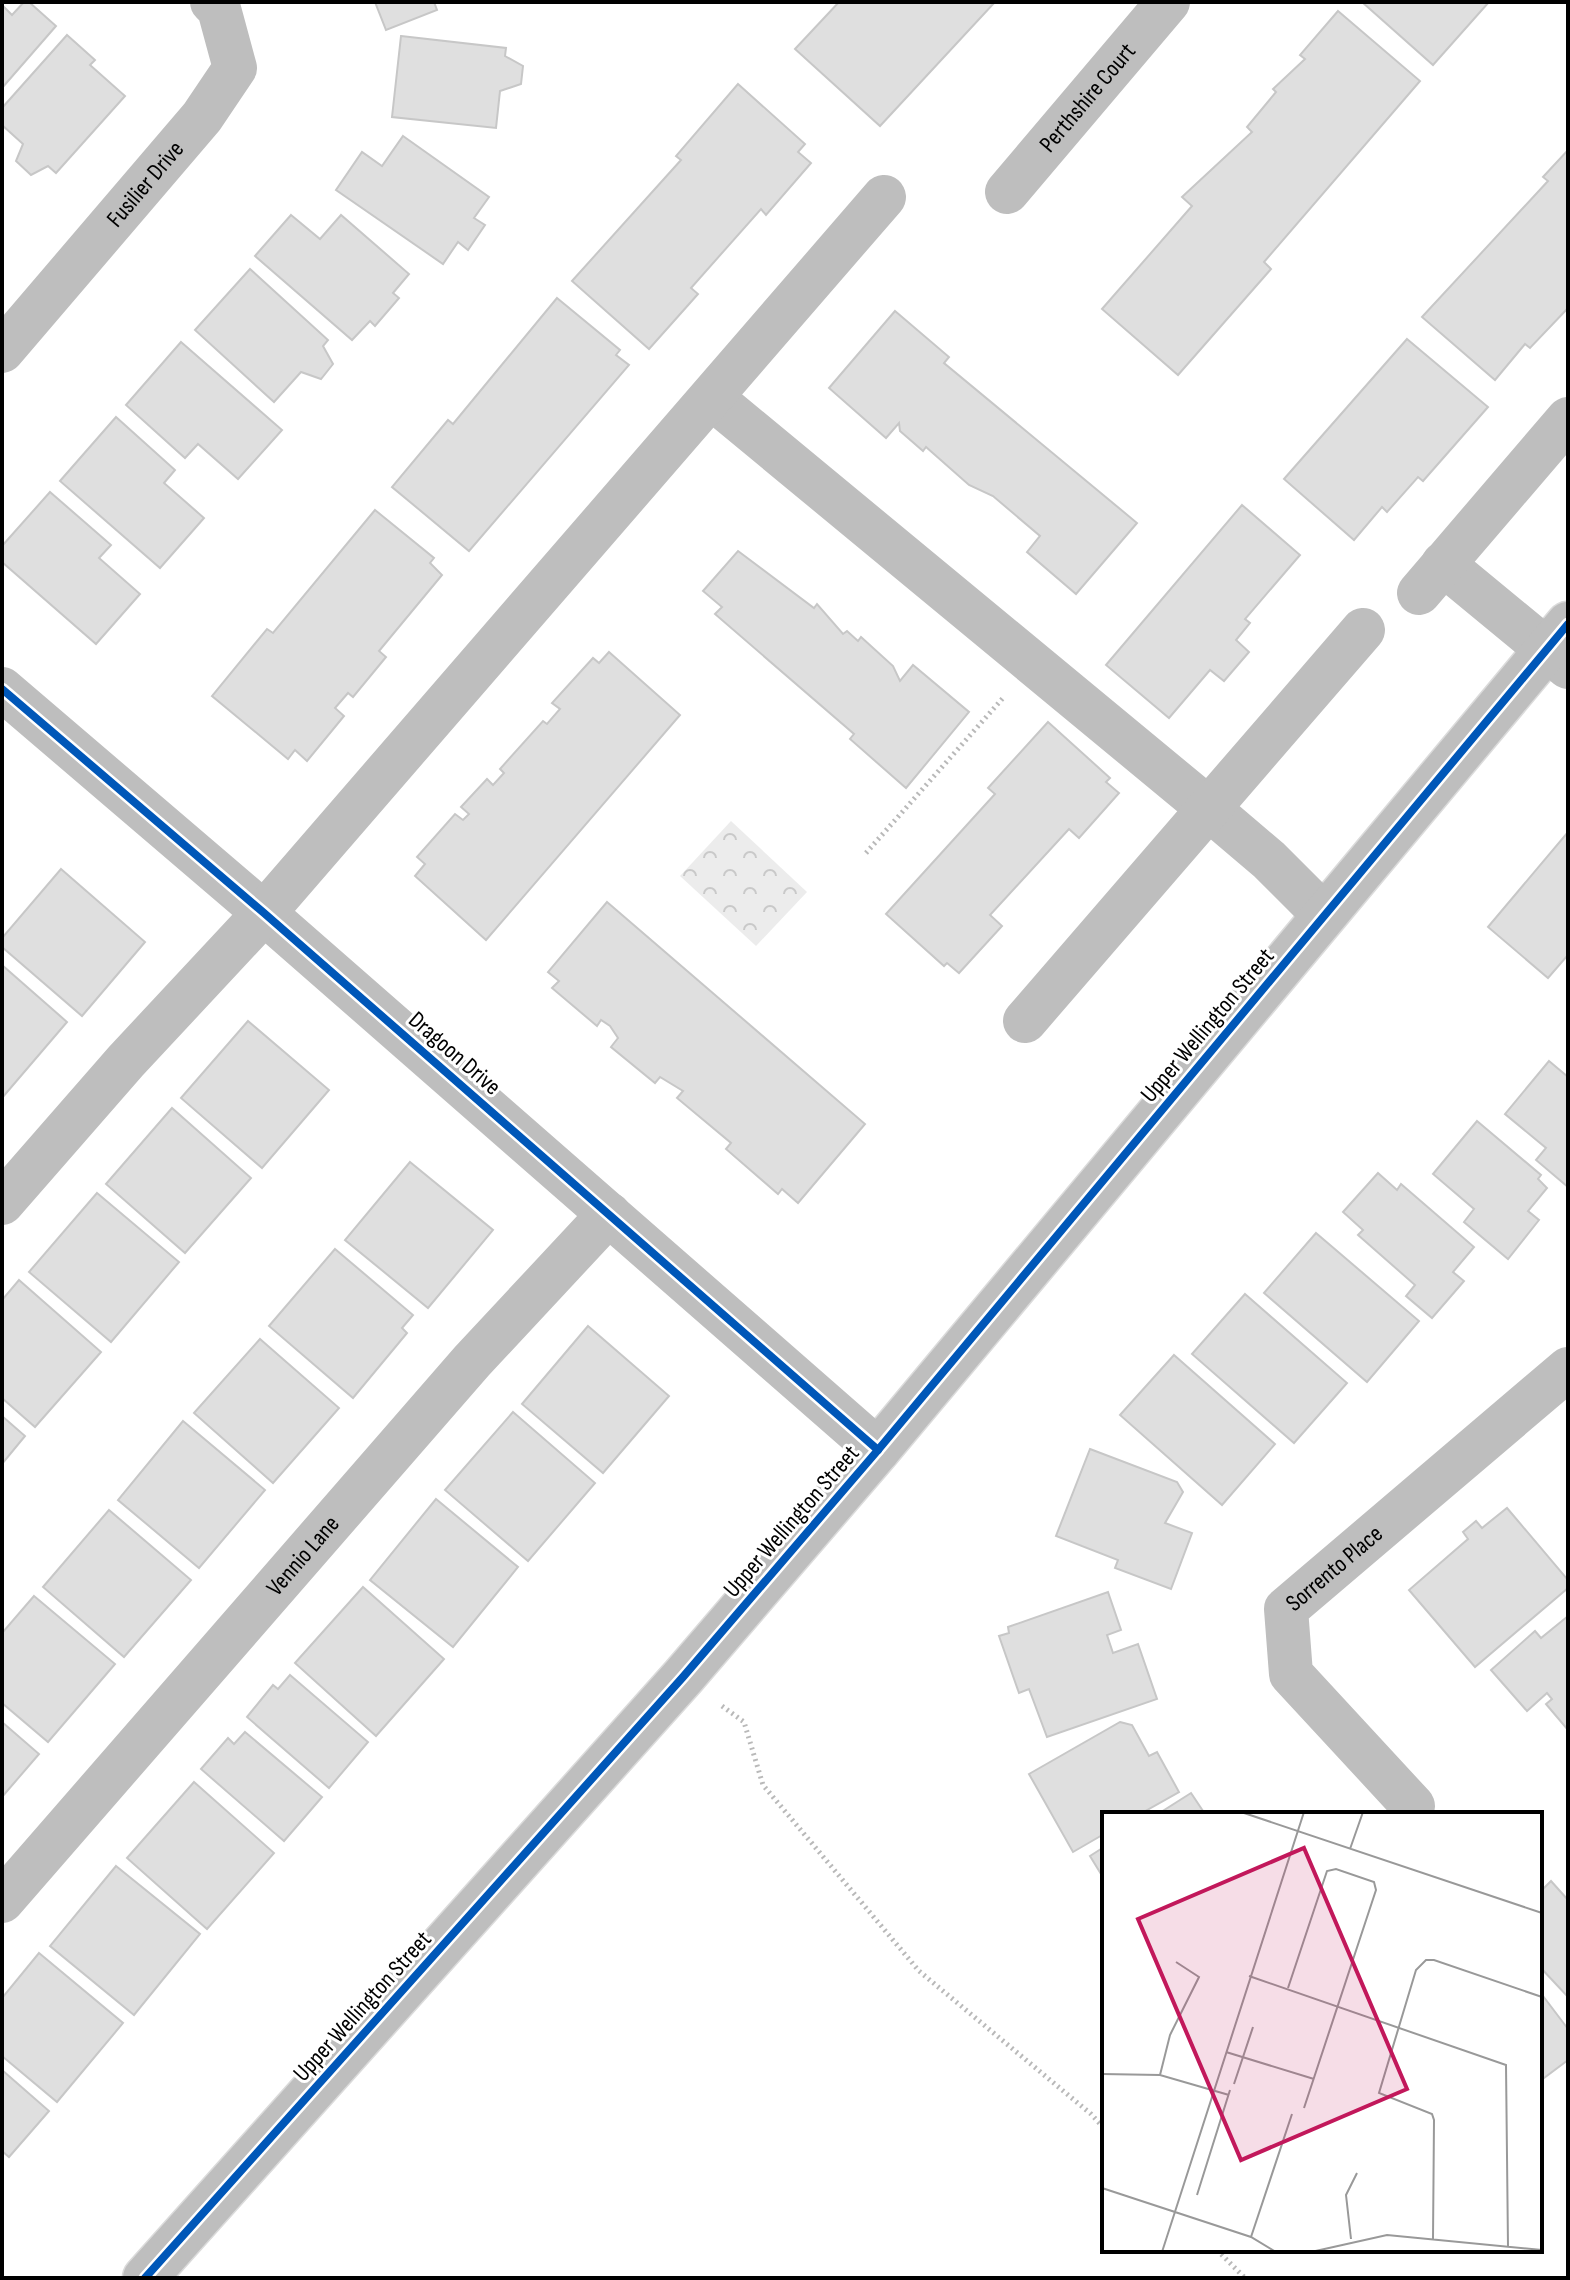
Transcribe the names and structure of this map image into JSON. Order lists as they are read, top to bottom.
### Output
{
  "streets": {
    "street": [
      "Perthshire Court",
      "Fusilier Drive",
      "Upper Wellington Street",
      "Dragoon Drive",
      "Vennio Lane",
      "Sorrento Place"
    ]
  },
  "crossings": [
    ["Upper Wellington Street", "Dragoon Drive"],
    ["Dragoon Drive", "Vennio Lane"]
  ]
}
